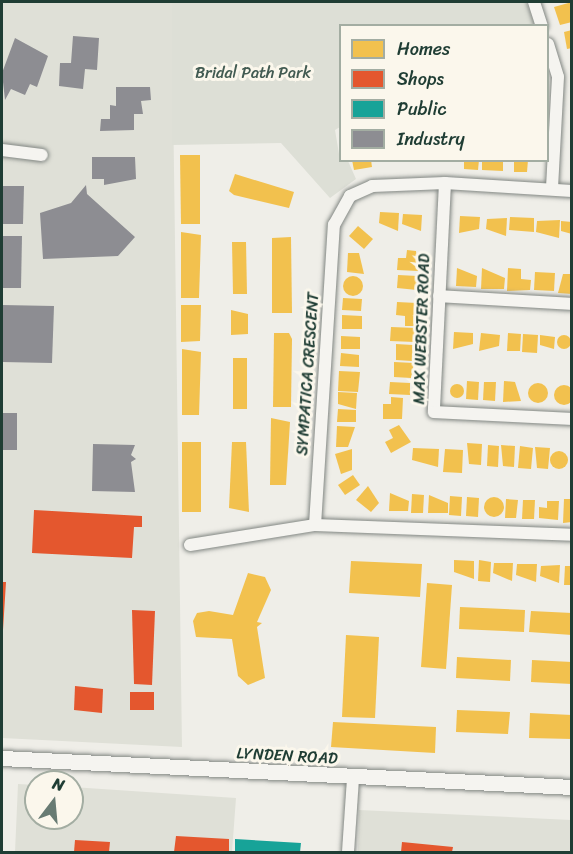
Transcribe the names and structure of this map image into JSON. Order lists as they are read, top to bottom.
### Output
{
  "streets": {
    "main road": ["LYNDEN ROAD"],
    "street": ["MAX WEBSTER ROAD", "SYMPATICA CRESCENT"]
  },
  "crossings": [
    ["MAX WEBSTER ROAD", "SYMPATICA CRESCENT"]
  ],
  "parks": ["Bridal Path Park"],
  "legend": [
    "Homes",
    "Shops",
    "Public",
    "Industry"
  ],
  "north": "top"
}
